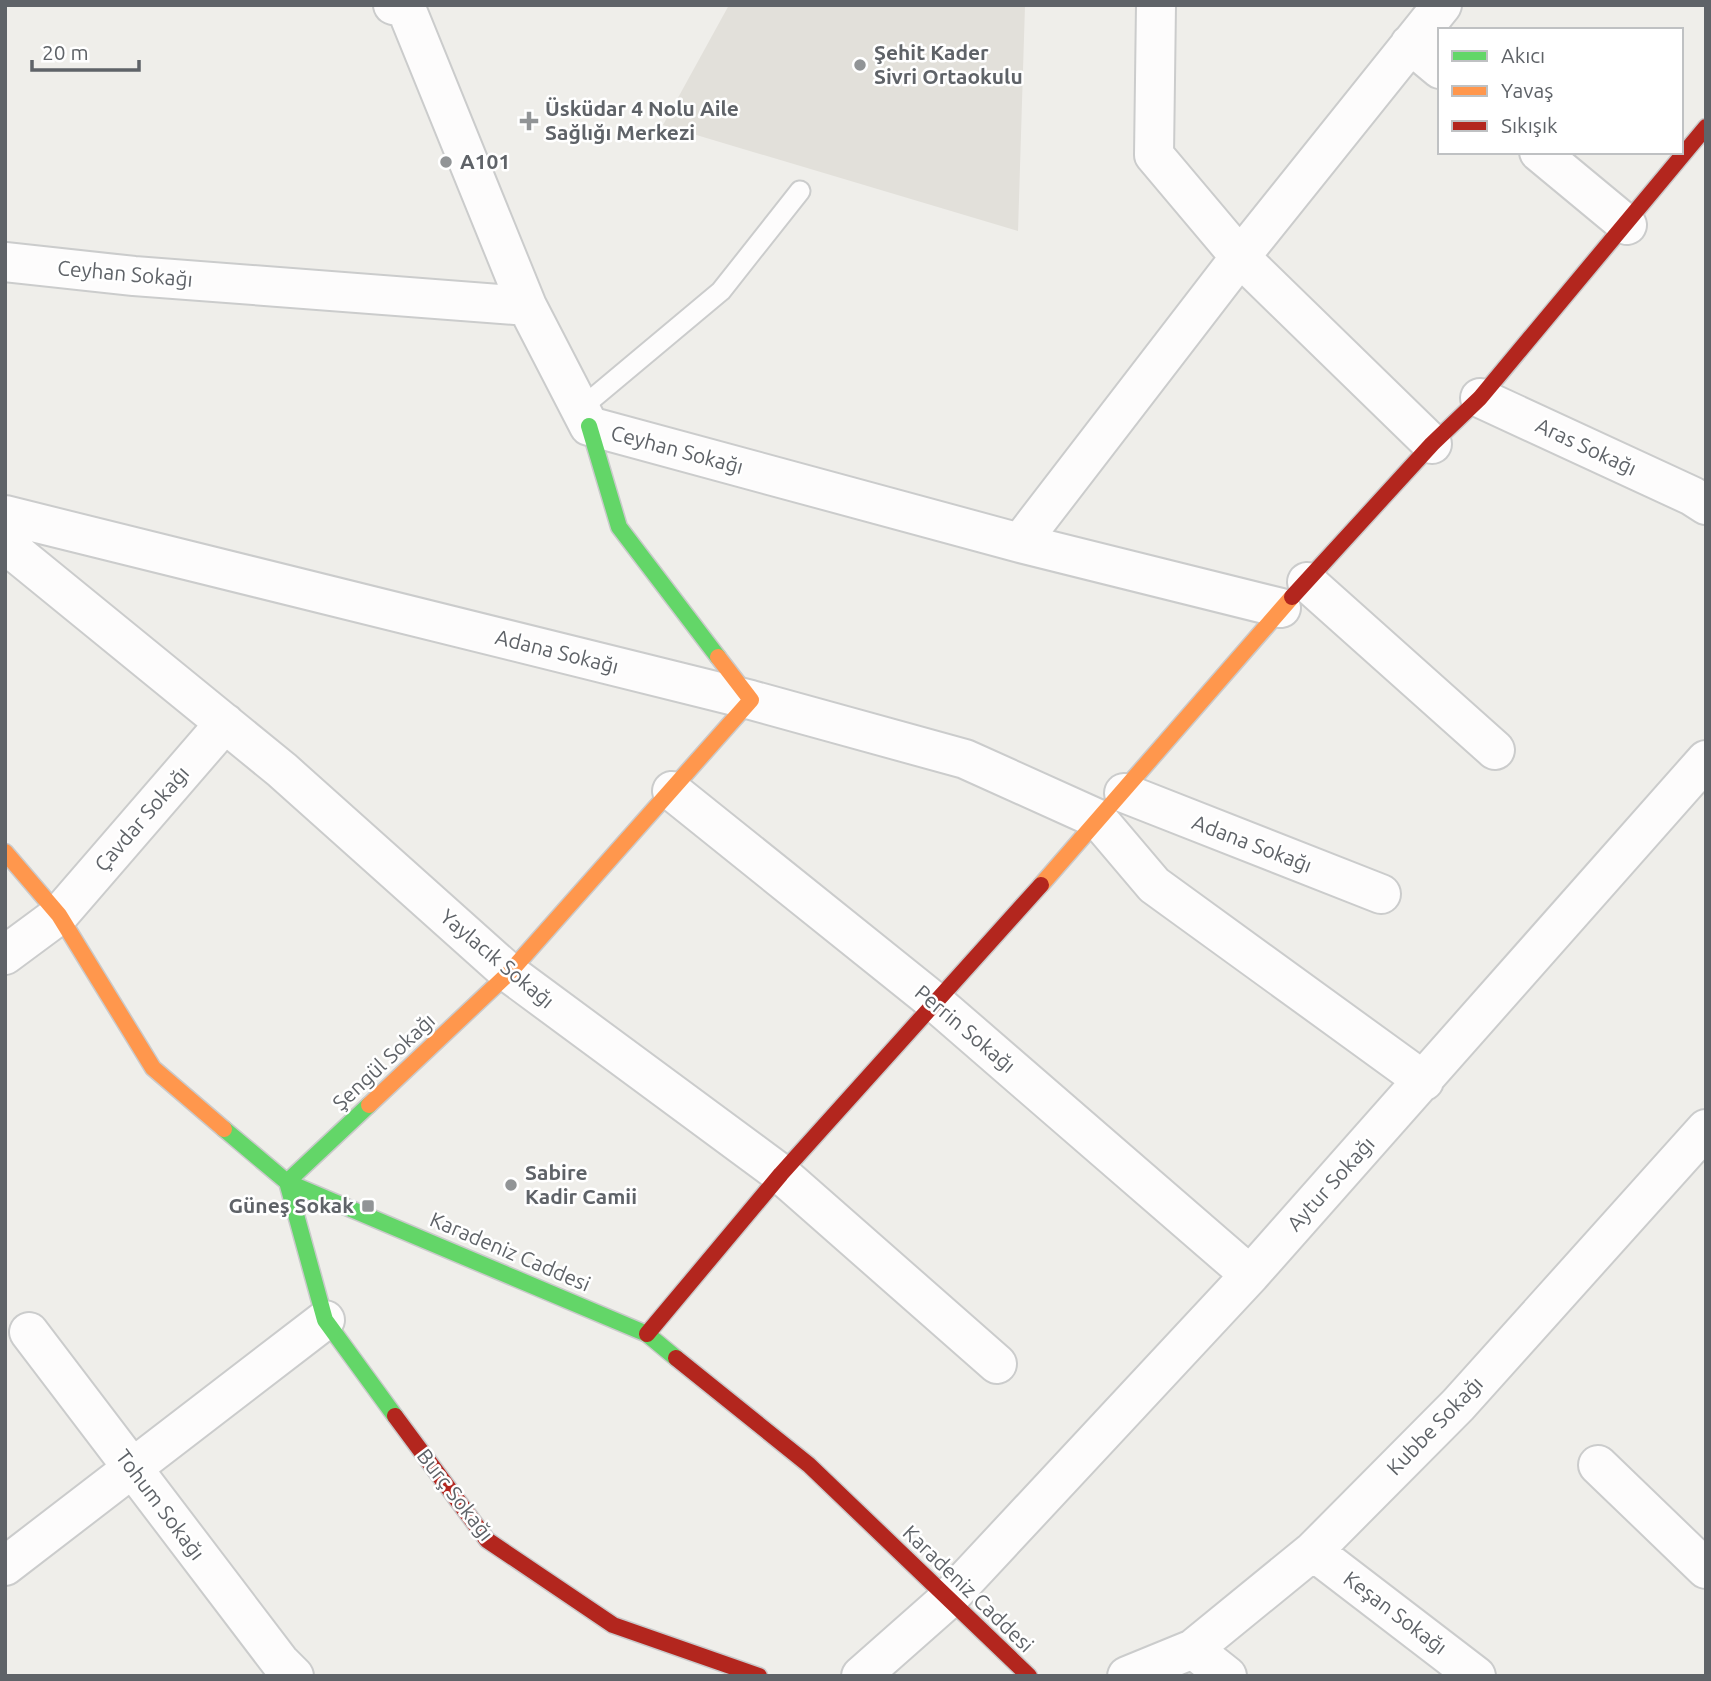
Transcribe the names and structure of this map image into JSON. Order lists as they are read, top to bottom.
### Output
{
  "streets": {
    "street": [
      "Ceyhan Sokağı",
      "Aras Sokağı",
      "Adana Sokağı",
      "Çavdar Sokağı",
      "Yaylacık Sokağı",
      "Perrin Sokağı",
      "Şengül Sokağı",
      "Aytur Sokağı",
      "Karadeniz Caddesi",
      "Kubbe Sokağı",
      "Burç Sokağı",
      "Tohum Sokağı",
      "Keşan Sokağı"
    ]
  },
  "crossings": [
    ["Adana Sokağı", "Şengül Sokağı"],
    ["Çavdar Sokağı", "Yaylacık Sokağı"],
    ["Çavdar Sokağı", "Karadeniz Caddesi"],
    ["Yaylacık Sokağı", "Şengül Sokağı"],
    ["Perrin Sokağı", "Şengül Sokağı"],
    ["Perrin Sokağı", "Aytur Sokağı"],
    ["Şengül Sokağı", "Karadeniz Caddesi"],
    ["Şengül Sokağı", "Burç Sokağı"],
    ["Aytur Sokağı", "Karadeniz Caddesi"],
    ["Karadeniz Caddesi", "Burç Sokağı"],
    ["Kubbe Sokağı", "Keşan Sokağı"]
  ],
  "places": {
    "other": ["Şehit Kader Sivri Ortaokulu", "A101", "Sabire Kadir Camii"],
    "health": ["Üsküdar 4 Nolu Aile Sağlığı Merkezi"],
    "transit": ["Güneş Sokak"]
  },
  "legend": ["Akıcı", "Yavaş", "Sıkışık"],
  "scale_bar": "20 m"
}
